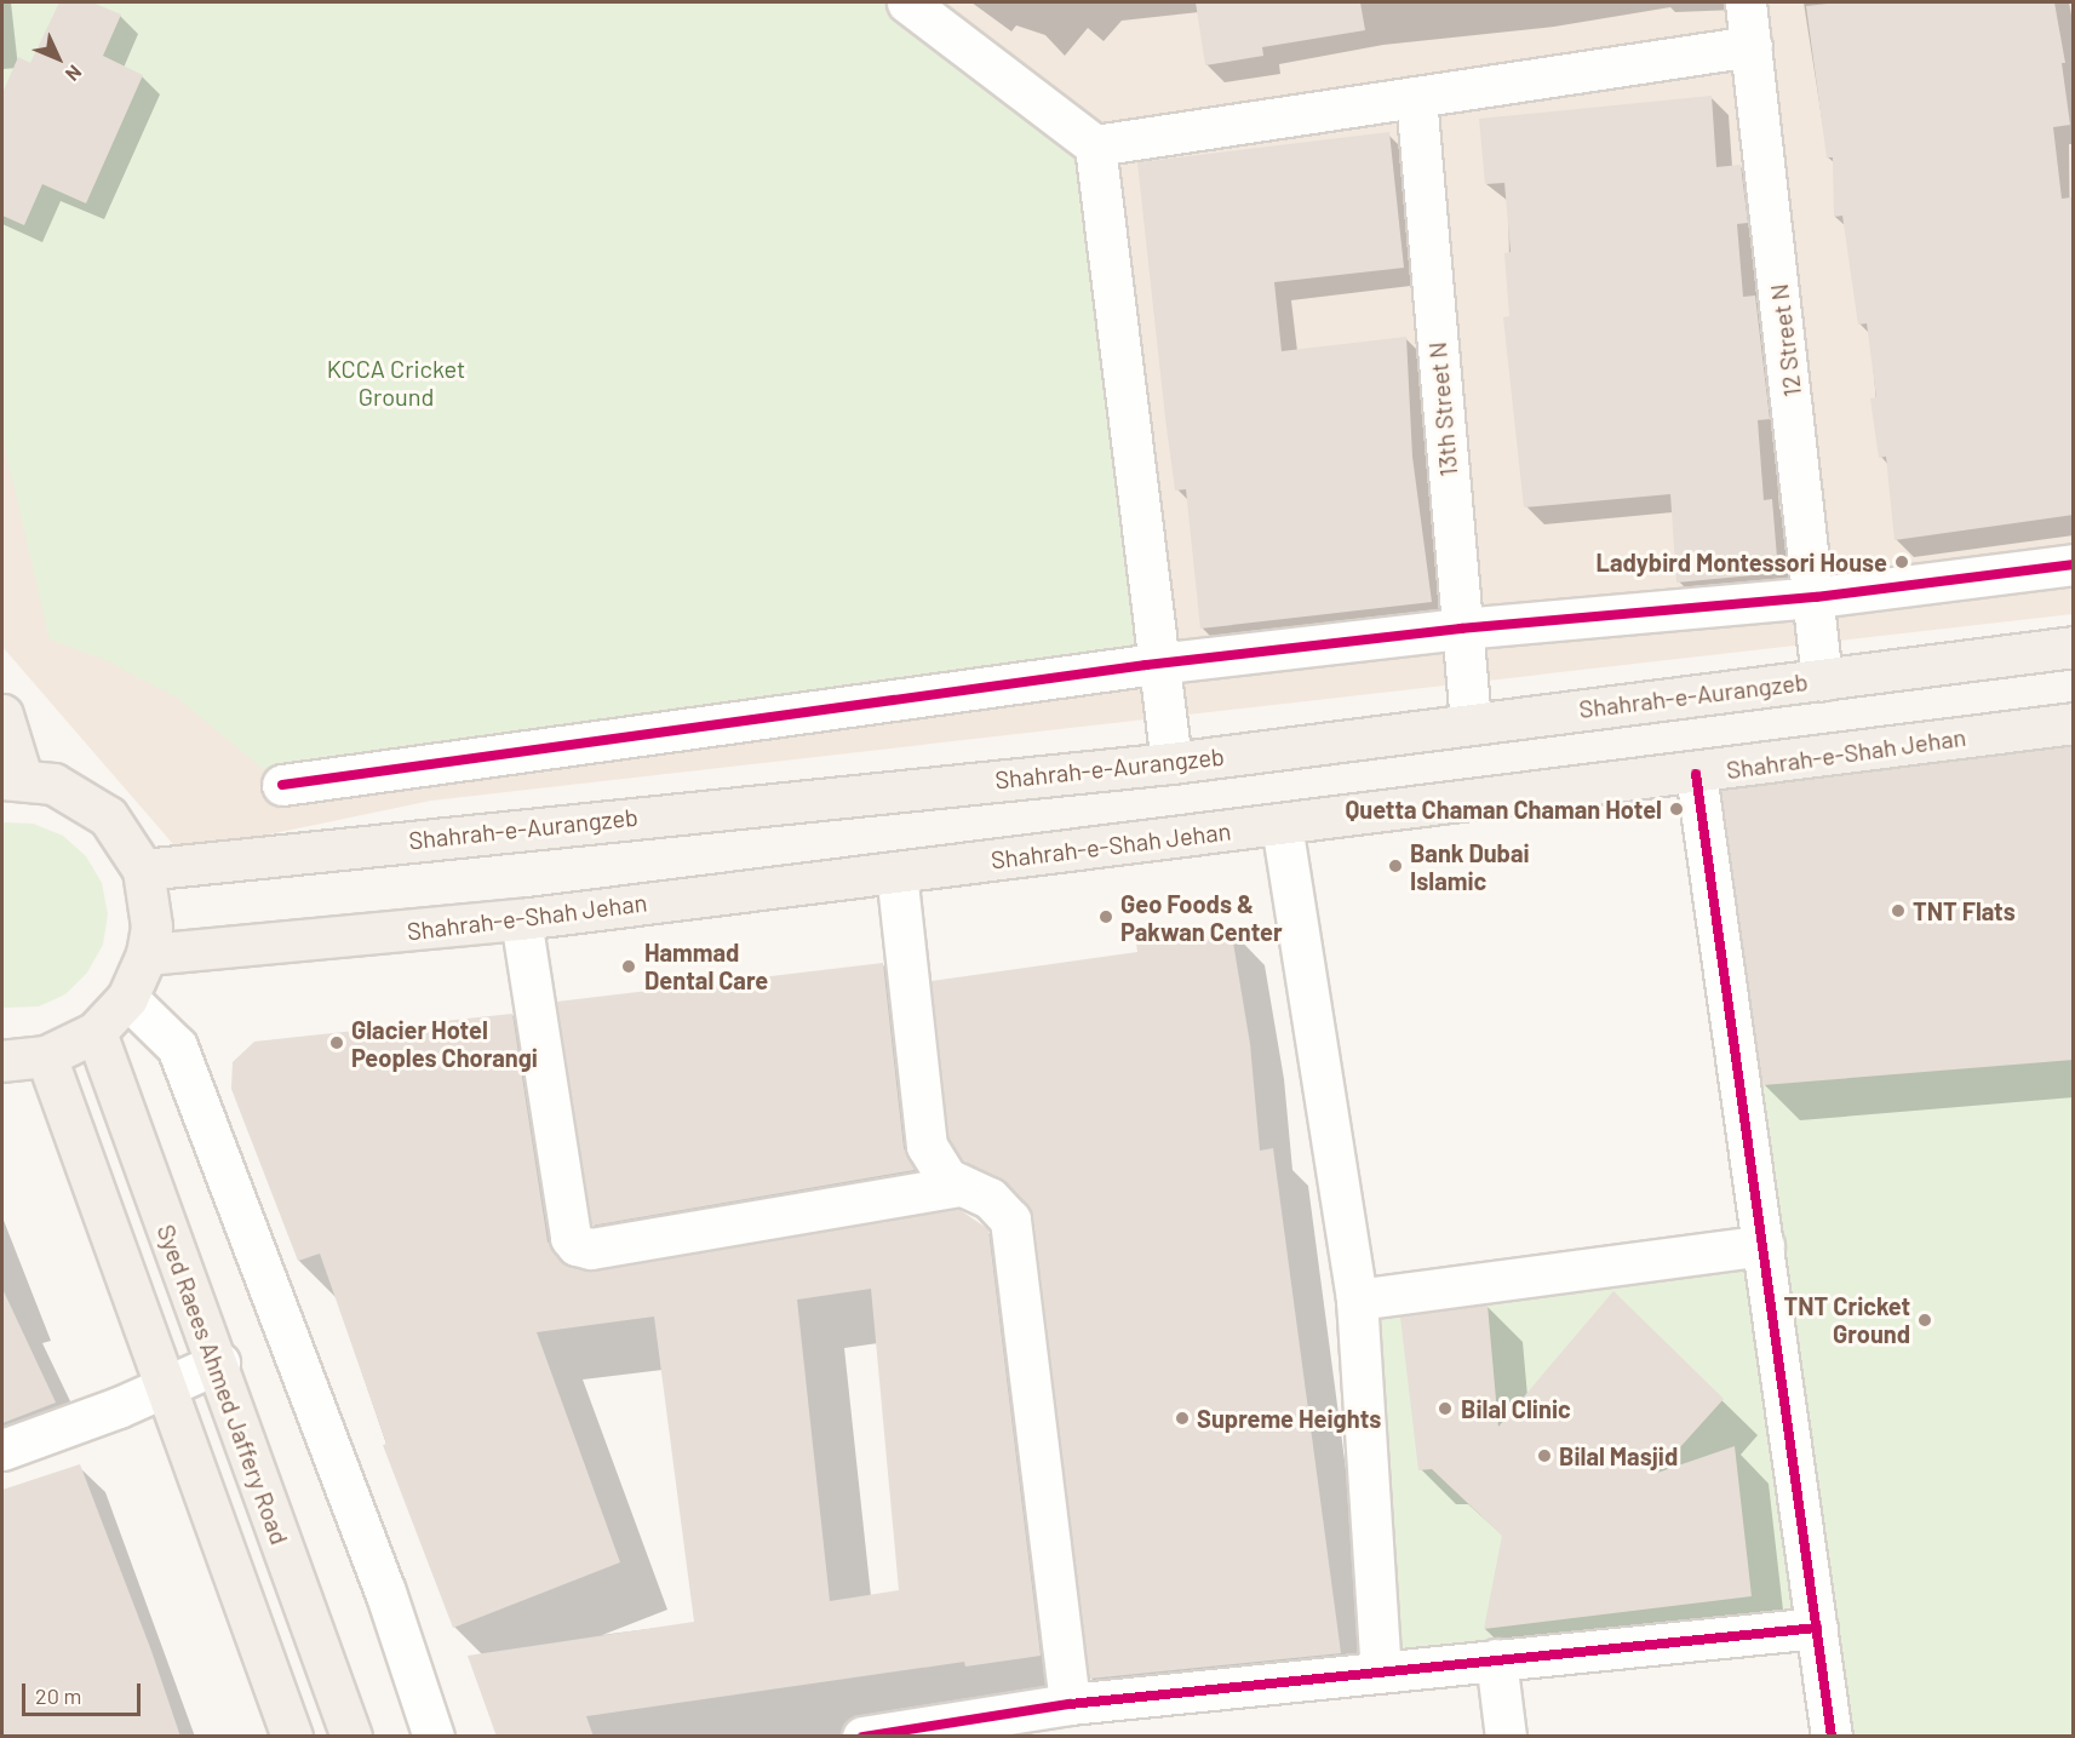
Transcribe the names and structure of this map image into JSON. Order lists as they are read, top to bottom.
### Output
{
  "streets": {
    "main road": ["Shahrah-e-Aurangzeb", "Shahrah-e-Shah Jehan", "Syed Raees Ahmed Jaffery Road"],
    "street": ["12 Street N", "13th Street N"]
  },
  "crossings": [
    ["12 Street N", "Shahrah-e-Aurangzeb"],
    ["13th Street N", "Shahrah-e-Aurangzeb"]
  ],
  "parks": ["KCCA Cricket Ground"],
  "places": [
    "Ladybird Montessori House",
    "Quetta Chaman Chaman Hotel",
    "Bank Dubai Islamic",
    "TNT Flats",
    "Geo Foods & Pakwan Center",
    "Hammad Dental Care",
    "Glacier Hotel Peoples Chorangi",
    "TNT Cricket Ground",
    "Bilal Clinic",
    "Supreme Heights",
    "Bilal Masjid"
  ],
  "scale_bar": "20 m",
  "north": "bottom right"
}
